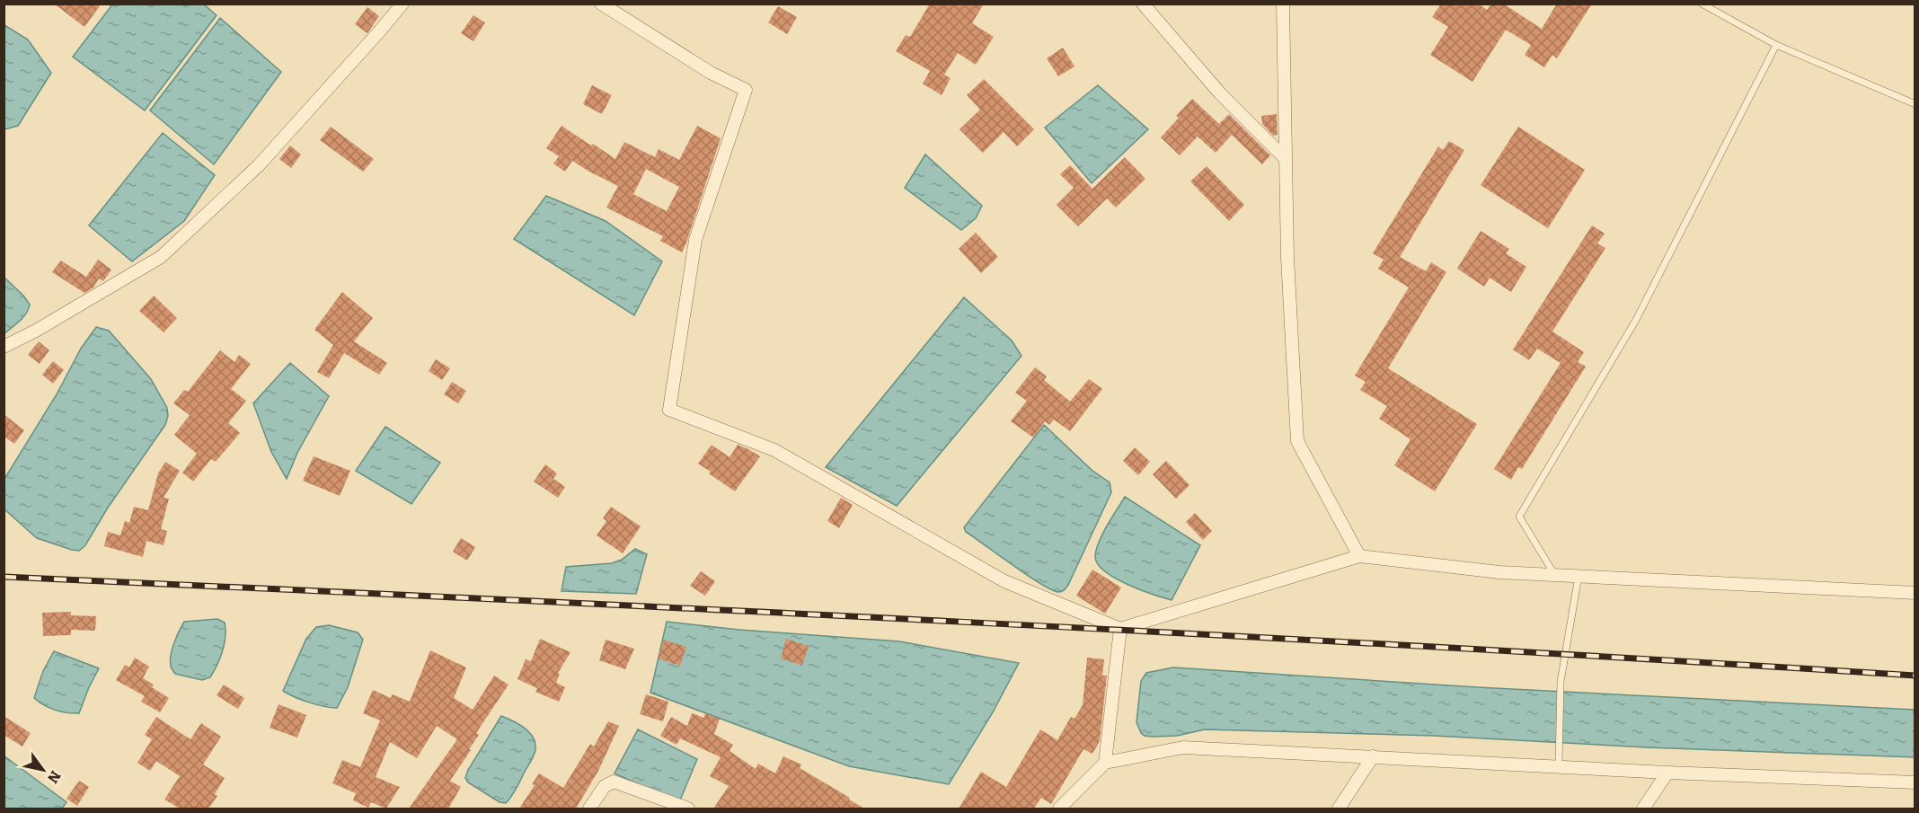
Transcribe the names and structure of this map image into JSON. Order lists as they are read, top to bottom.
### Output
{
  "north": "bottom right"
}
